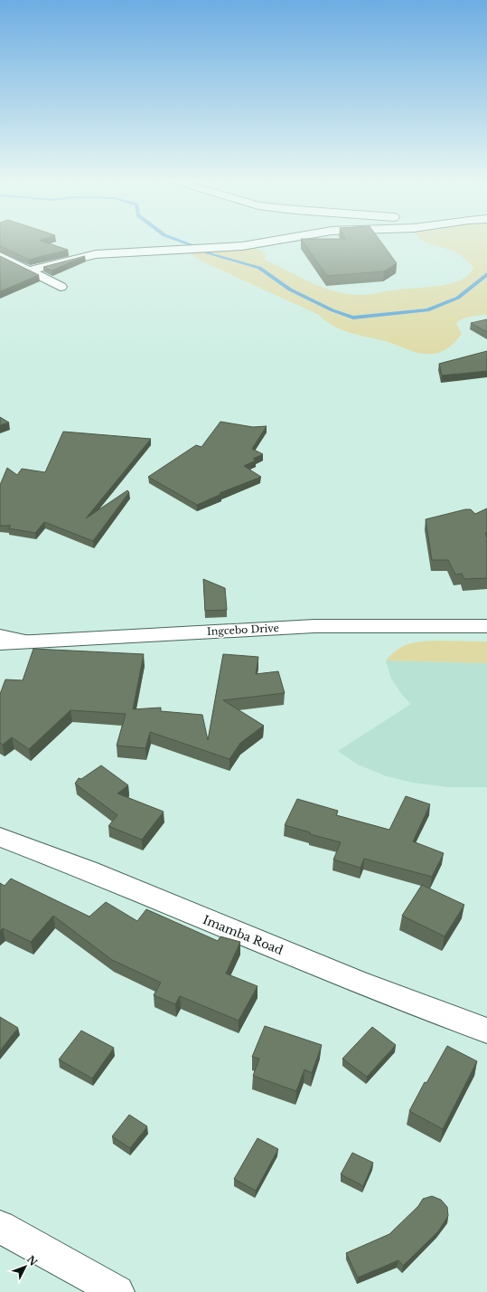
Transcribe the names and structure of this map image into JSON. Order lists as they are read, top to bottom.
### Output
{
  "streets": {
    "street": ["Ingcebo Drive", "Imamba Road"]
  },
  "north": "top right"
}
